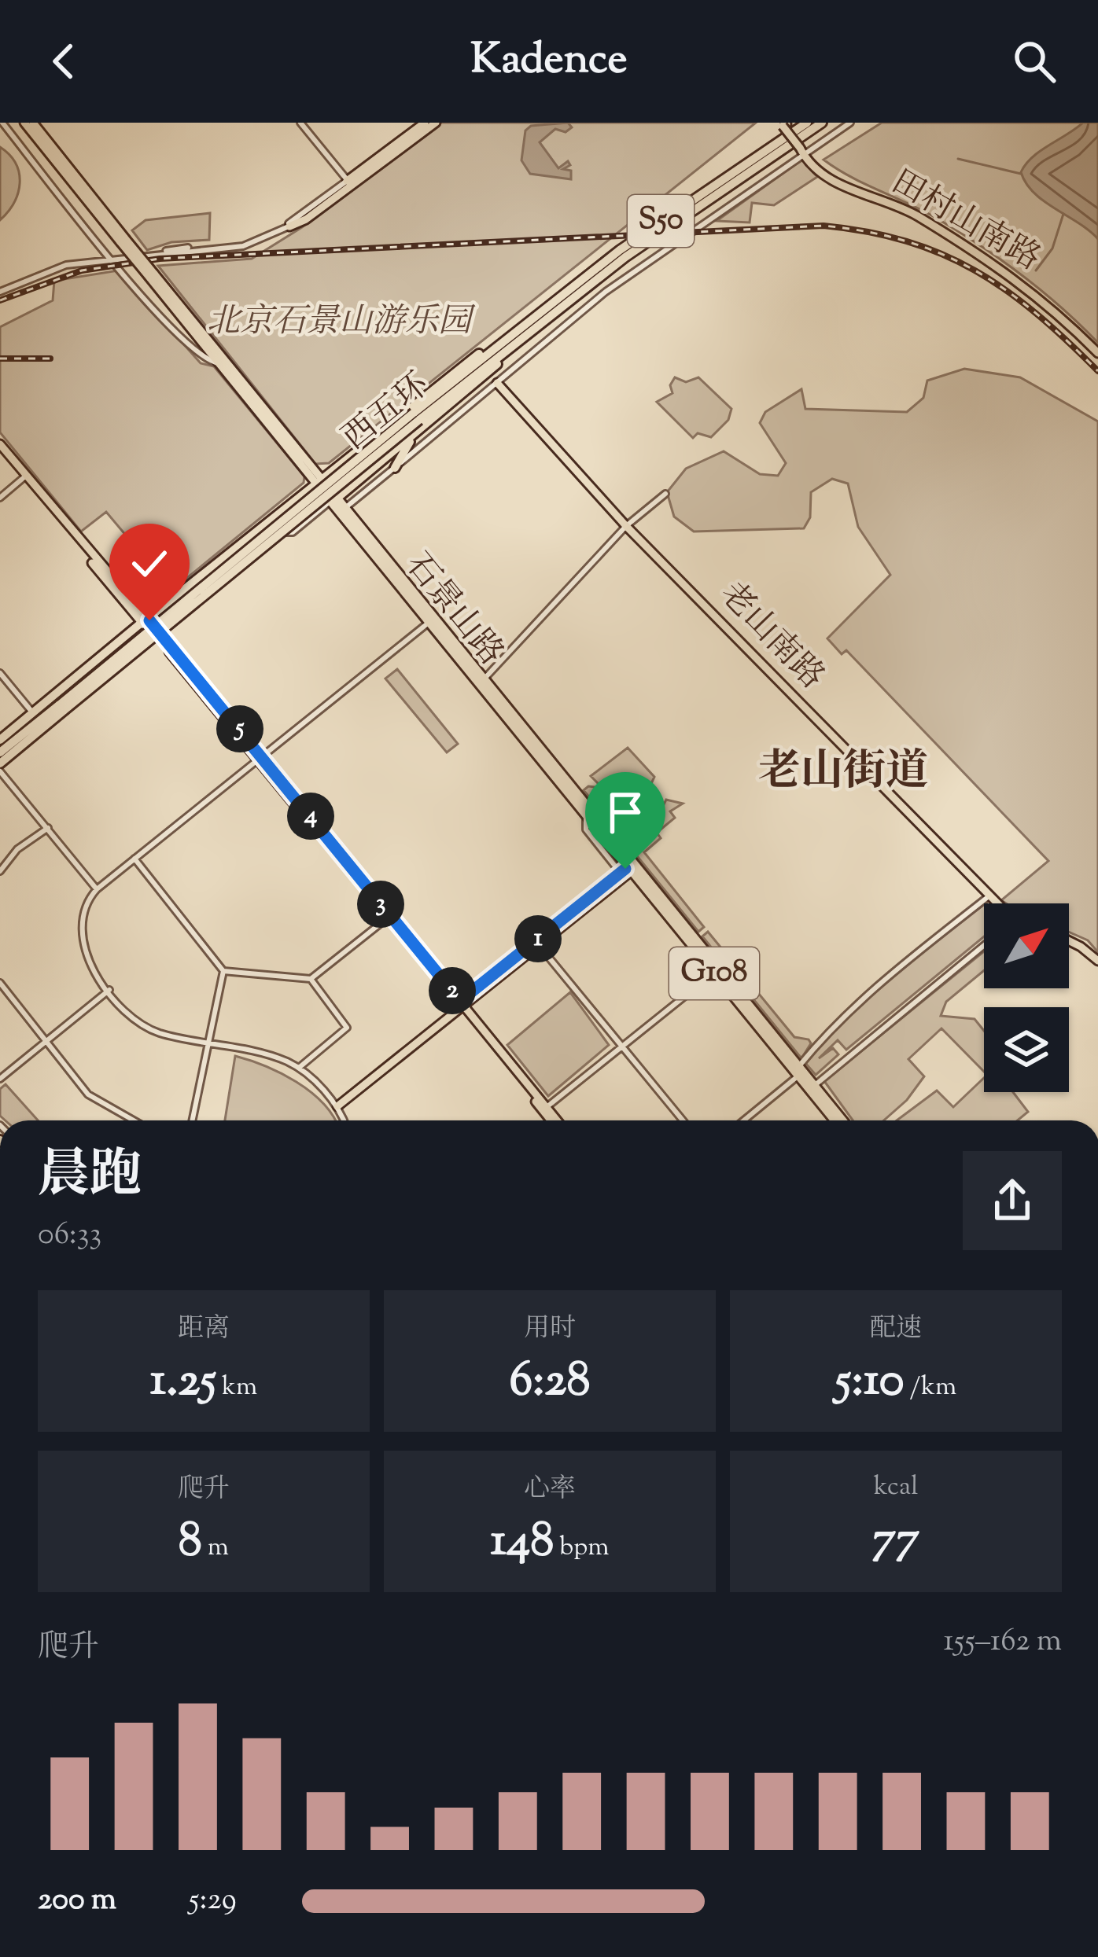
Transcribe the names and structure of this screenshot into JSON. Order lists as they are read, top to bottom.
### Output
{
  "streets": {
    "highway": [
      "S50",
      "西五环",
      "石景山路",
      "G108"
    ],
    "main road": ["田村山南路", "老山南路"]
  },
  "districts": ["老山街道"],
  "parks": ["北京石景山游乐园"],
  "north": "top right",
  "page": {
    "header": "Kadence",
    "pins": [
      "5",
      "4",
      "3",
      "1",
      "2"
    ],
    "heading": ["晨跑", "06:33"],
    "stats": [
      ["距离", "1.25 km"],
      ["用时", "6:28"],
      ["配速", "5:10 /km"],
      ["爬升", "8 m"],
      ["心率", "148 bpm"],
      ["kcal", "77"]
    ],
    "chart": ["爬升", "155–162 m"],
    "list": [
      {
        "name": "200 m",
        "note": "5:29"
      }
    ]
  }
}
